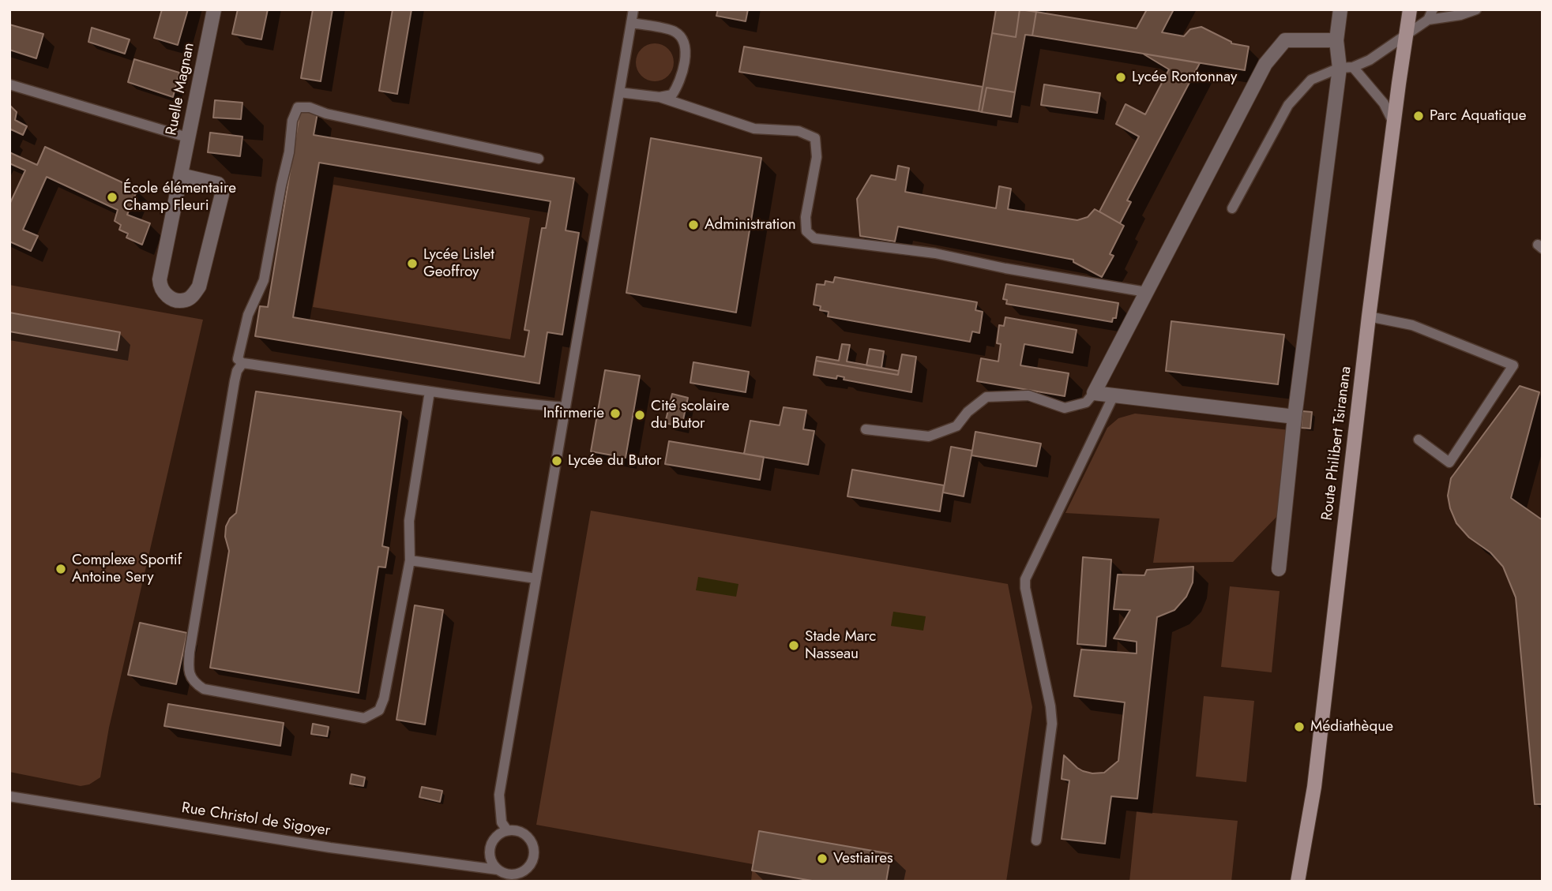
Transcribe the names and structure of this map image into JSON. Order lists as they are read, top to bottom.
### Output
{
  "streets": {
    "main road": ["Route Philibert Tsiranana"],
    "street": ["Ruelle Magnan"],
    "lane": ["Rue Christol de Sigoyer"]
  },
  "places": [
    "Lycée Rontonnay",
    "Parc Aquatique",
    "École élémentaire Champ Fleuri",
    "Administration",
    "Lycée Lislet Geoffroy",
    "Infirmerie",
    "Cité scolaire du Butor",
    "Lycée du Butor",
    "Complexe Sportif Antoine Sery",
    "Stade Marc Nasseau",
    "Médiathèque",
    "Vestiaires"
  ]
}
